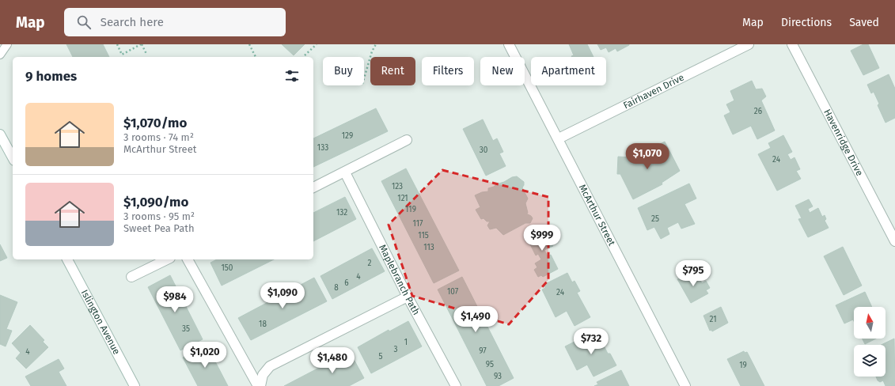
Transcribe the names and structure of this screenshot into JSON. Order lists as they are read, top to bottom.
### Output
{
  "streets": {
    "street": [
      "Fairhaven Drive",
      "Havenridge Drive",
      "McArthur Street",
      "Maplebranch Path",
      "Islington Avenue"
    ]
  },
  "crossings": [
    ["Fairhaven Drive", "McArthur Street"]
  ],
  "house_numbers": [
    "26",
    "129",
    "133",
    "30",
    "24",
    "123",
    "121",
    "119",
    "132",
    "25",
    "117",
    "115",
    "113",
    "2",
    "150",
    "4",
    "6",
    "8",
    "107",
    "24",
    "21",
    "18",
    "35",
    "1",
    "3",
    "97",
    "4",
    "5",
    "95",
    "19",
    "93"
  ],
  "north": "top",
  "page": {
    "header": "Map",
    "search": "Search here",
    "nav": ["Map", "Directions", "Saved"],
    "chip": [
      "Buy",
      "Rent",
      "Filters",
      "New",
      "Apartment"
    ],
    "heading": "9 homes",
    "list": [
      {
        "name": "$1,070/mo",
        "note": "3 rooms · 74 m² · McArthur Street"
      },
      {
        "name": "$1,090/mo",
        "note": "3 rooms · 95 m² · Sweet Pea Path"
      }
    ],
    "price": [
      "$1,070",
      "$999",
      "$795",
      "$1,090",
      "$984",
      "$1,490",
      "$732",
      "$1,020",
      "$1,480"
    ]
  }
}
